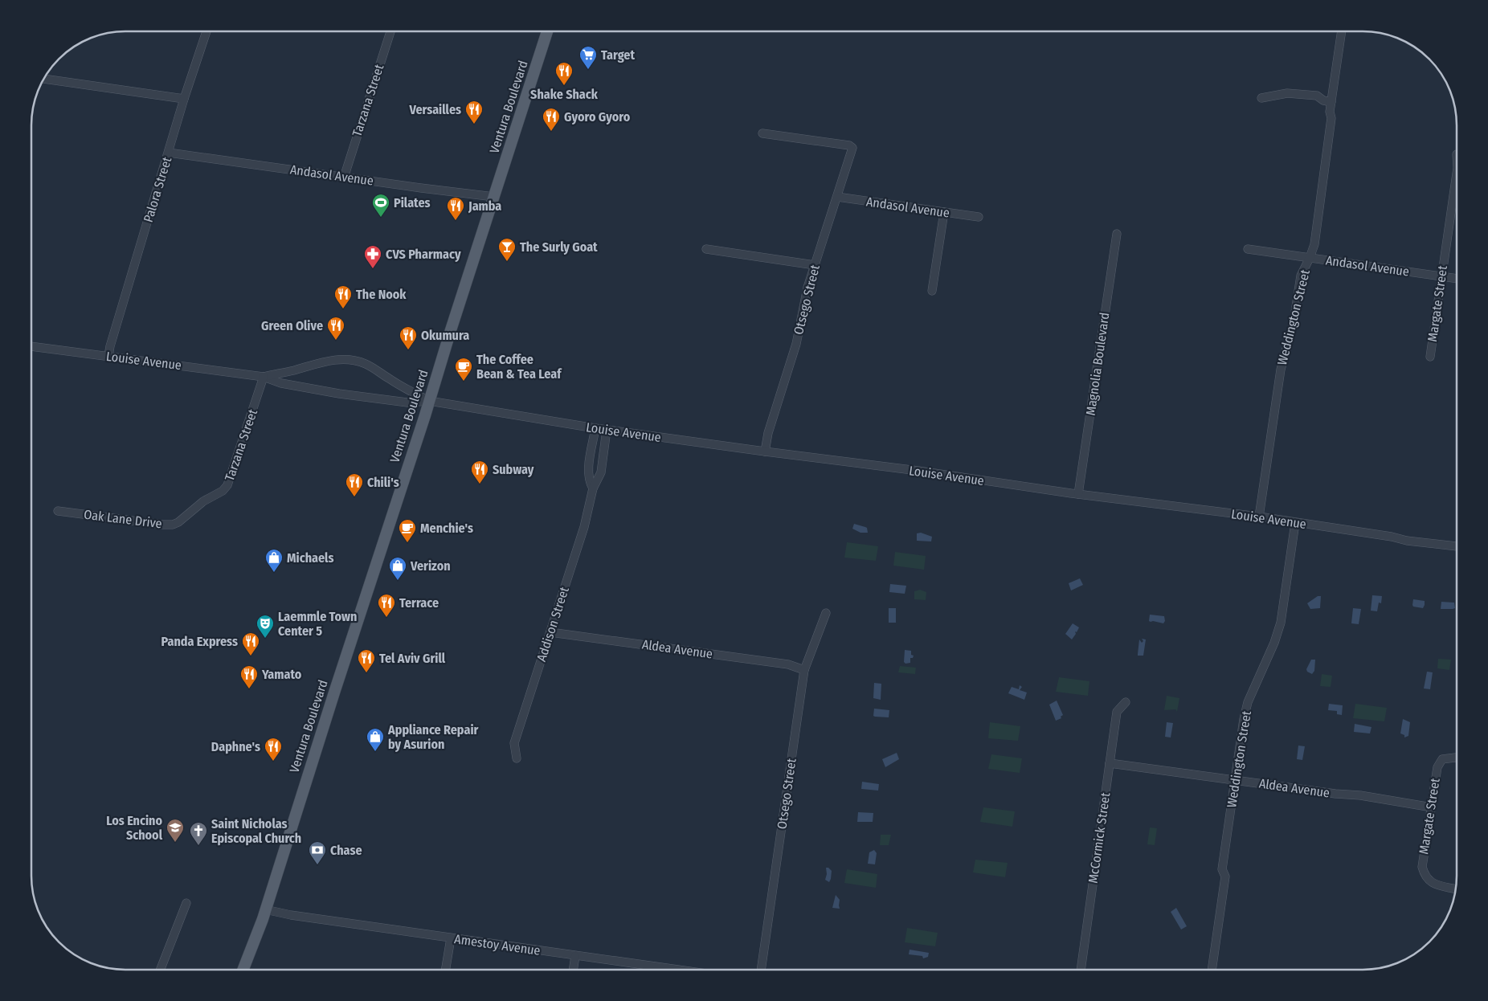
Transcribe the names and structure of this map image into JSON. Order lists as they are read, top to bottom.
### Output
{
  "streets": {
    "main road": ["Ventura Boulevard"],
    "street": [
      "Tarzana Street",
      "Andasol Avenue",
      "Palora Street",
      "Otsego Street",
      "Margate Street",
      "Weddington Street",
      "Louise Avenue",
      "Magnolia Boulevard",
      "Oak Lane Drive",
      "Addison Street",
      "Aldea Avenue",
      "McCormick Street",
      "Amestoy Avenue"
    ]
  },
  "crossings": [
    ["Tarzana Street", "Andasol Avenue"],
    ["Tarzana Street", "Louise Avenue"],
    ["Tarzana Street", "Oak Lane Drive"],
    ["Ventura Boulevard", "Andasol Avenue"],
    ["Ventura Boulevard", "Louise Avenue"],
    ["Ventura Boulevard", "Amestoy Avenue"],
    ["Andasol Avenue", "Palora Street"],
    ["Andasol Avenue", "Otsego Street"],
    ["Andasol Avenue", "Margate Street"],
    ["Andasol Avenue", "Weddington Street"],
    ["Palora Street", "Louise Avenue"],
    ["Otsego Street", "Louise Avenue"],
    ["Otsego Street", "Aldea Avenue"],
    ["Margate Street", "Aldea Avenue"],
    ["Weddington Street", "Louise Avenue"],
    ["Weddington Street", "Aldea Avenue"],
    ["Louise Avenue", "Magnolia Boulevard"],
    ["Louise Avenue", "Addison Street"],
    ["Addison Street", "Aldea Avenue"],
    ["Aldea Avenue", "McCormick Street"]
  ],
  "places": {
    "supermarket": ["Target"],
    "restaurant": [
      "Shake Shack",
      "Versailles",
      "Gyoro Gyoro",
      "Jamba",
      "The Nook",
      "Green Olive",
      "Okumura",
      "Subway",
      "Chili's",
      "Terrace",
      "Panda Express",
      "Tel Aviv Grill",
      "Yamato",
      "Daphne's"
    ],
    "sports": ["Pilates"],
    "bar": ["The Surly Goat"],
    "pharmacy": ["CVS Pharmacy"],
    "cafe": ["The Coffee Bean & Tea Leaf", "Menchie's"],
    "shop": ["Michaels", "Verizon", "Appliance Repair by Asurion"],
    "theatre": ["Laemmle Town Center 5"],
    "school or university": ["Los Encino School"],
    "church": ["Saint Nicholas Episcopal Church"],
    "bank": ["Chase"]
  }
}
